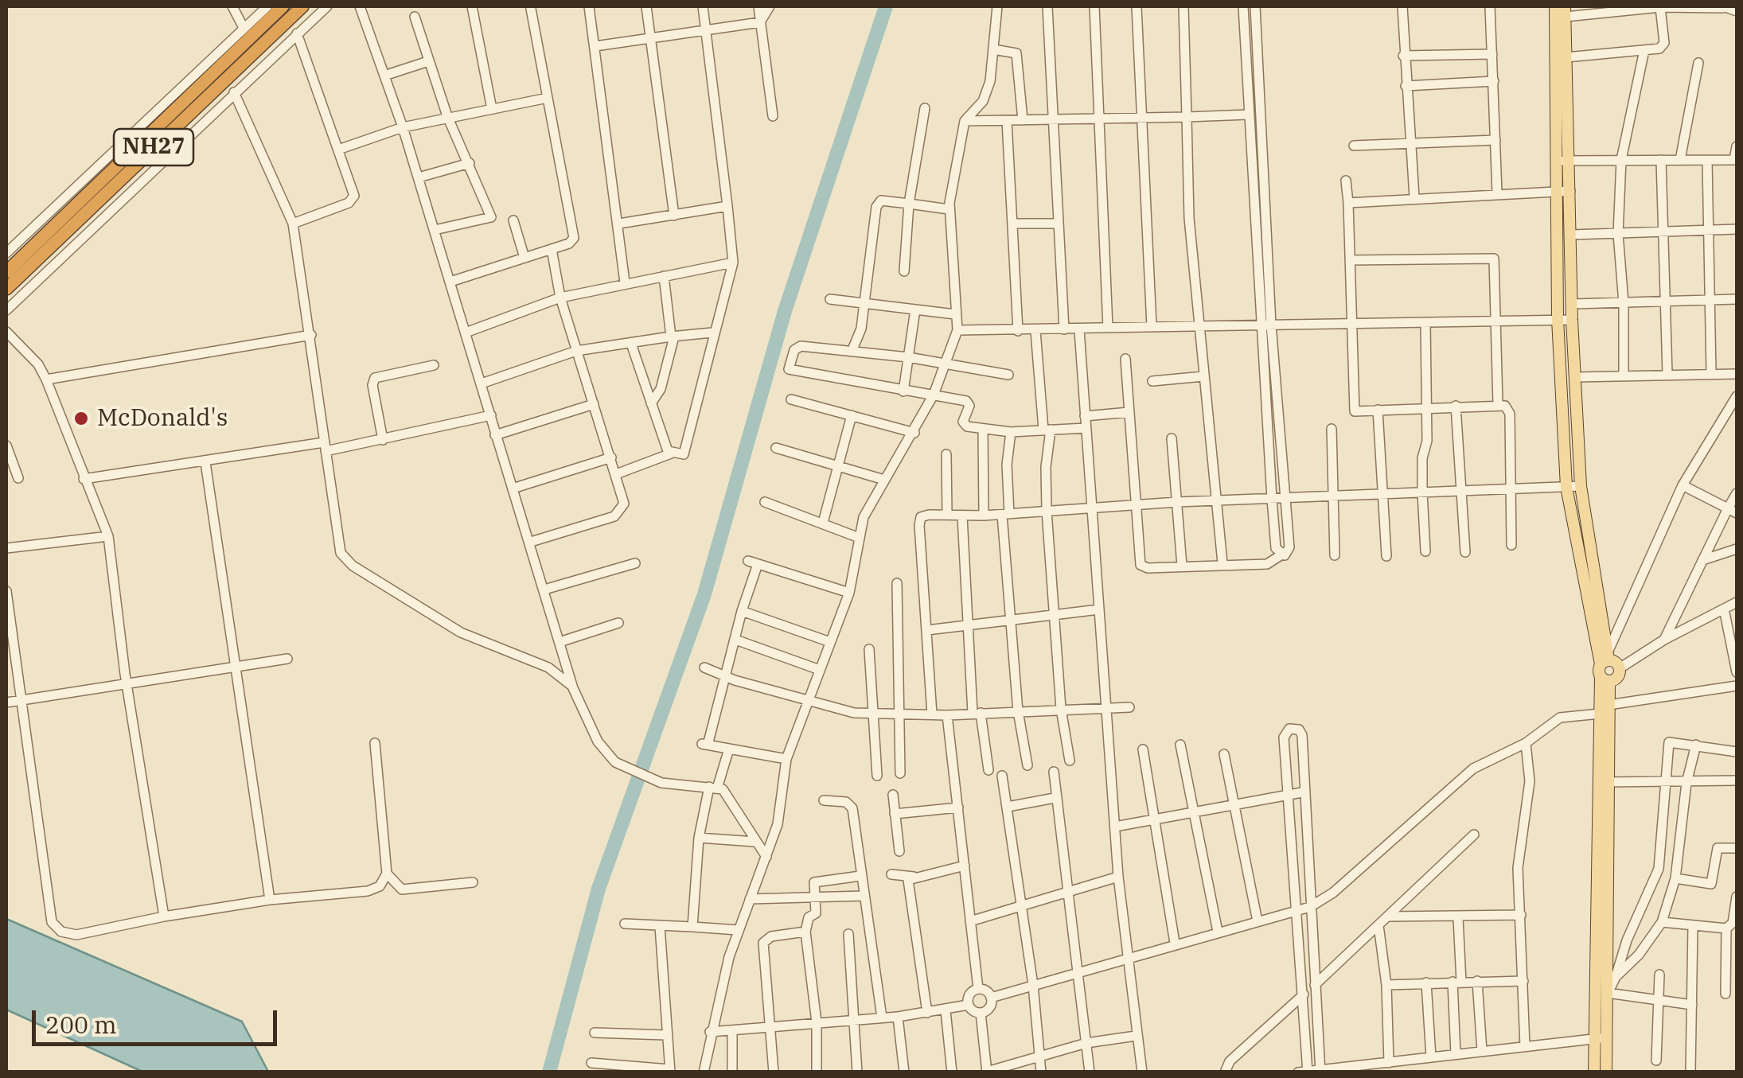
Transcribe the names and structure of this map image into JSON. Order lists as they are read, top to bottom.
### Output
{
  "streets": {
    "highway": ["NH27"]
  },
  "places": ["McDonald's"],
  "scale_bar": "200 m"
}
